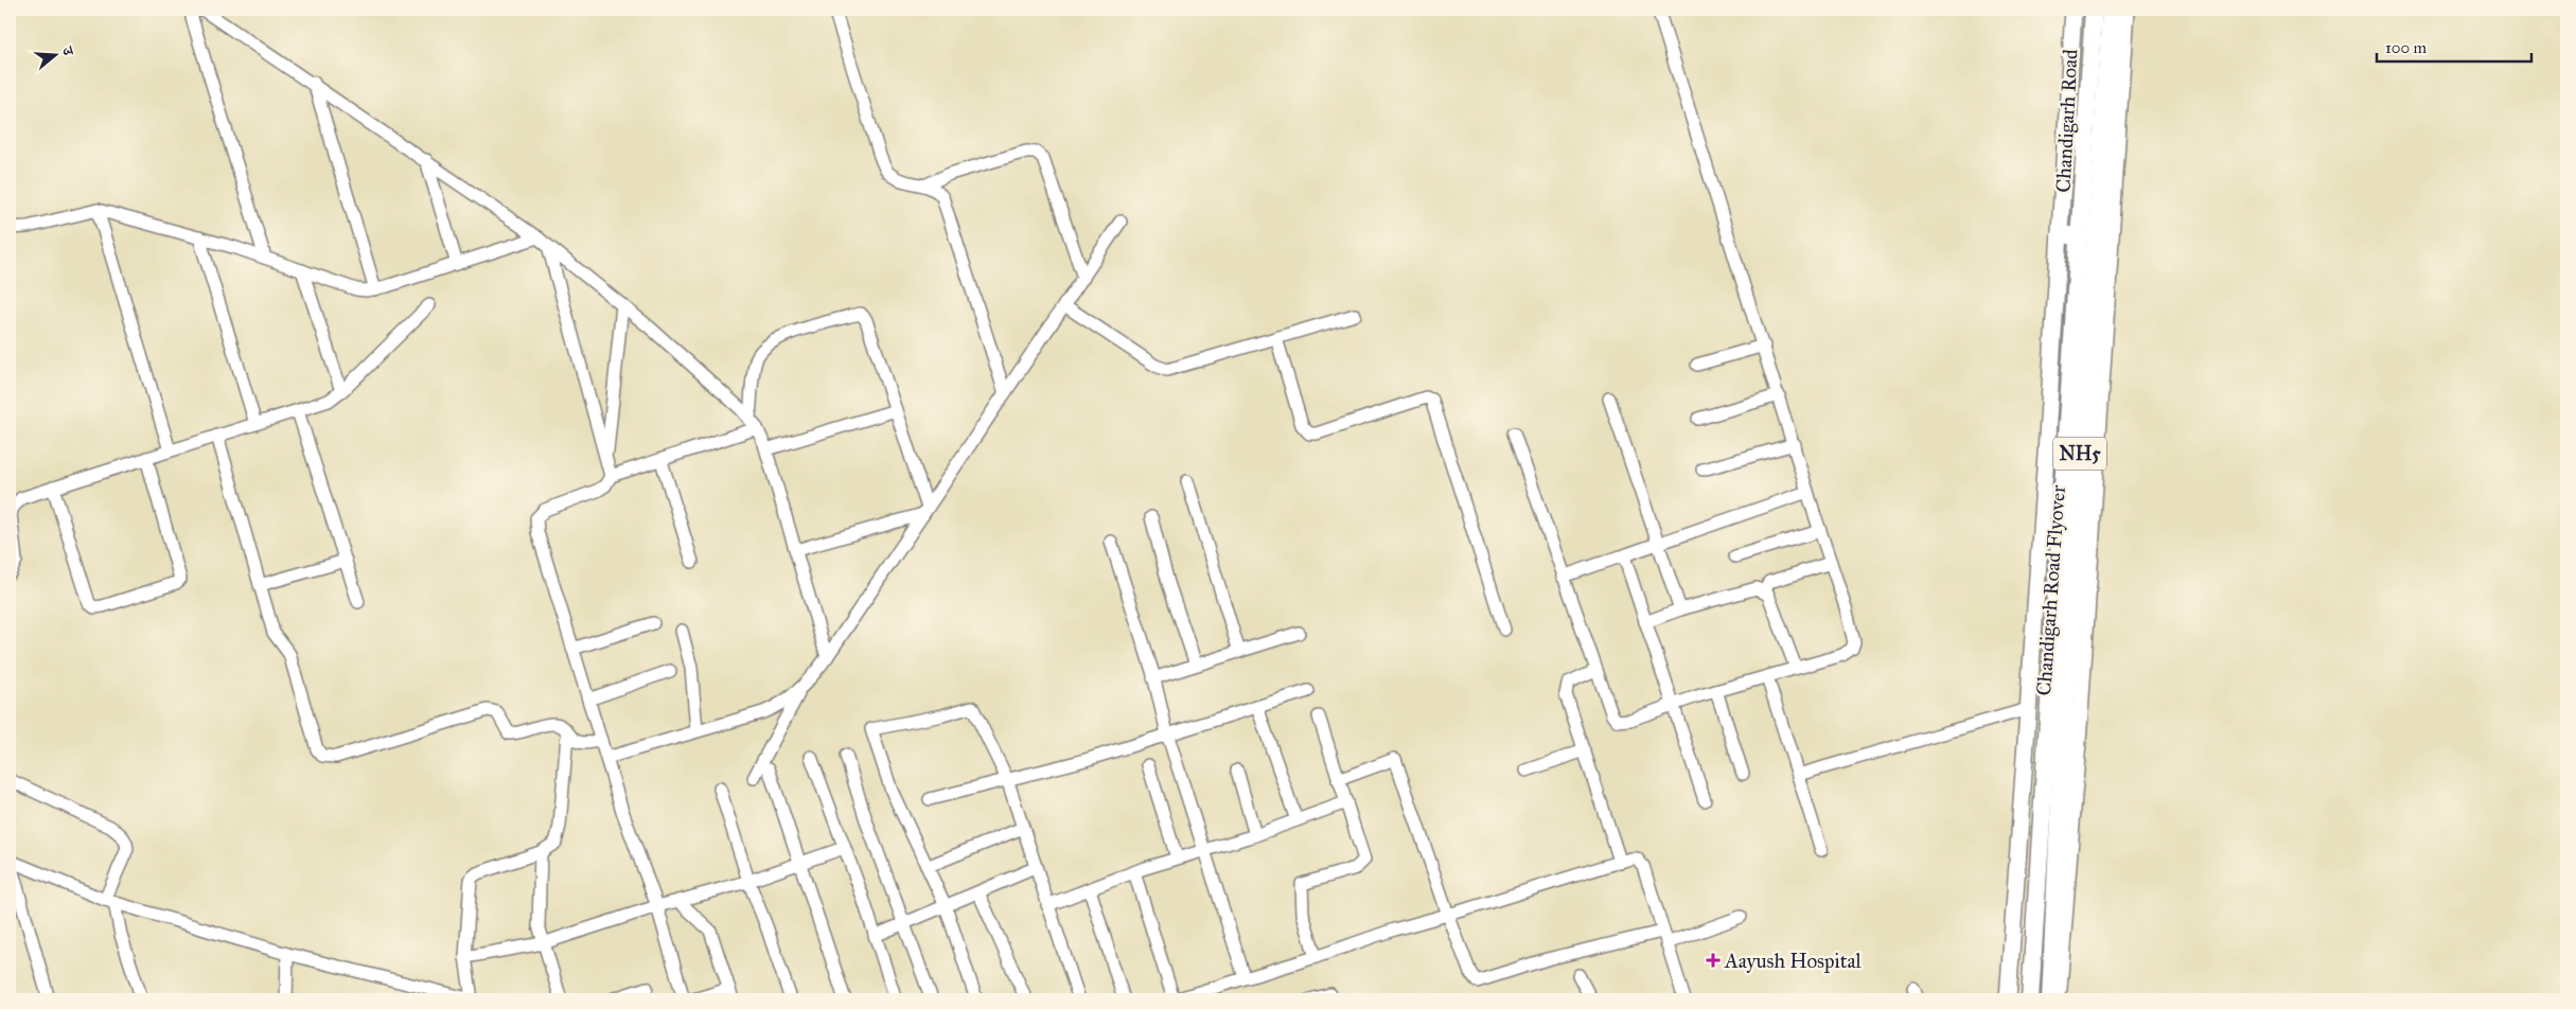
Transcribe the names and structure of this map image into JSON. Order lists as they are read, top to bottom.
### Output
{
  "streets": {
    "highway": ["Chandigarh Road", "NH5", "Chandigarh Road Flyover"]
  },
  "crossings": [
    ["Chandigarh Road", "Chandigarh Road Flyover"],
    ["NH5", "Chandigarh Road Flyover"]
  ],
  "places": {
    "health": ["Aayush Hospital"]
  },
  "scale_bar": "100 m",
  "north": "right"
}
